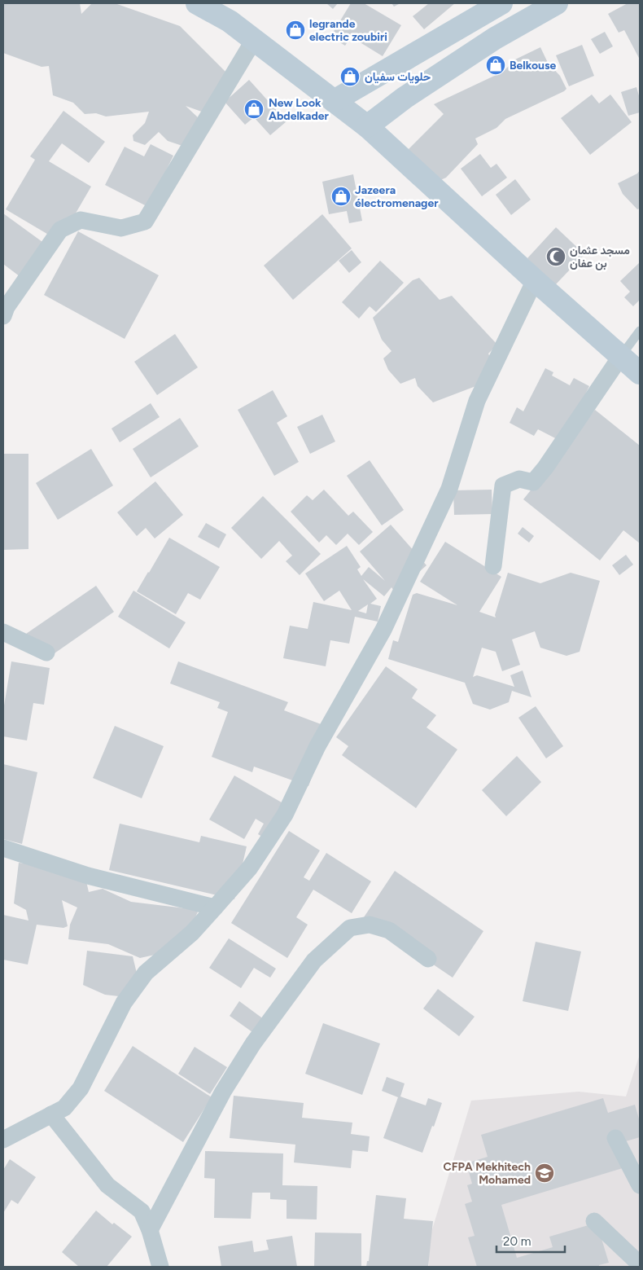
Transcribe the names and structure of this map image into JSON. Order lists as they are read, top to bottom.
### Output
{
  "places": {
    "shop": [
      "legrande electric zoubiri",
      "Belkouse",
      "حلويات سفيان",
      "New Look Abdelkader",
      "Jazeera électromenager"
    ],
    "mosque": ["مسجد عثمان بن عفان"],
    "school or university": ["CFPA Mekhitech Mohamed"]
  },
  "scale_bar": "20 m"
}
